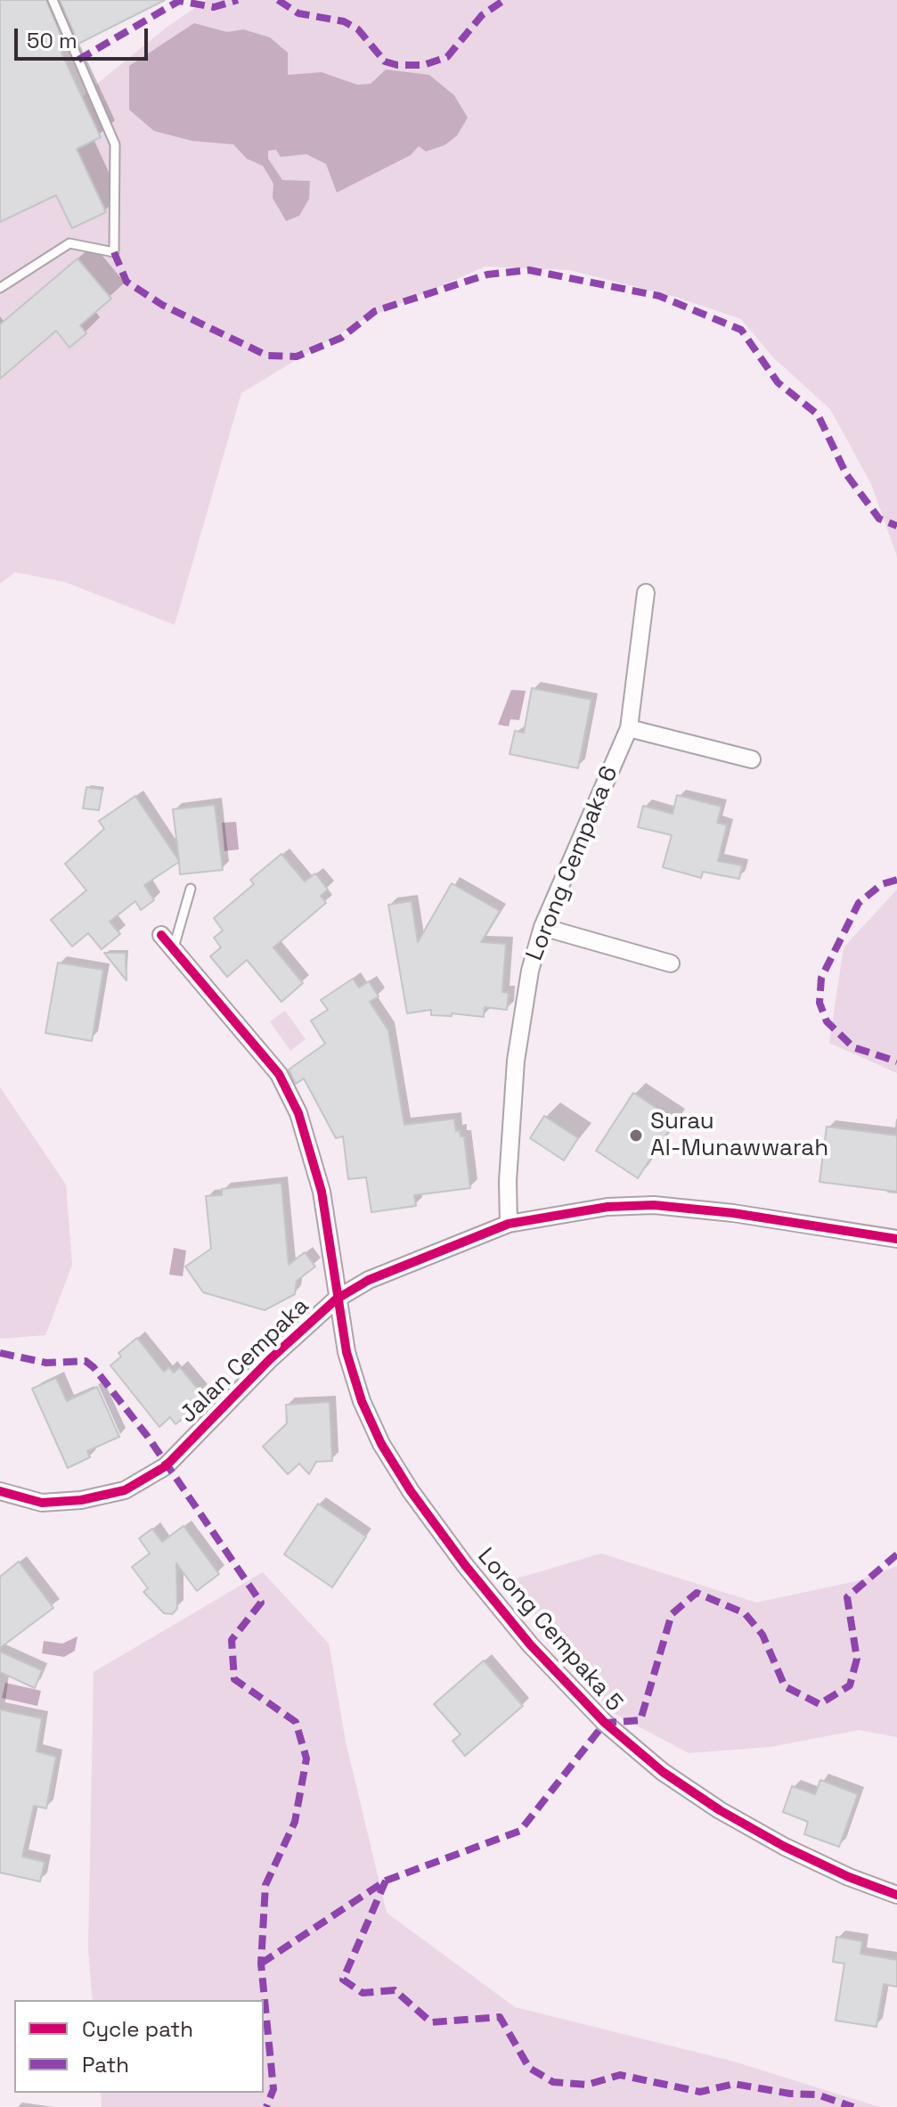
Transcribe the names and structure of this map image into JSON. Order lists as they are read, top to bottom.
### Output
{
  "streets": {
    "street": ["Lorong Cempaka 6", "Jalan Cempaka", "Lorong Cempaka 5"]
  },
  "crossings": [
    ["Lorong Cempaka 6", "Jalan Cempaka"],
    ["Jalan Cempaka", "Lorong Cempaka 5"]
  ],
  "places": ["Surau Al-Munawwarah"],
  "legend": ["Cycle path", "Path"],
  "scale_bar": "50 m"
}
